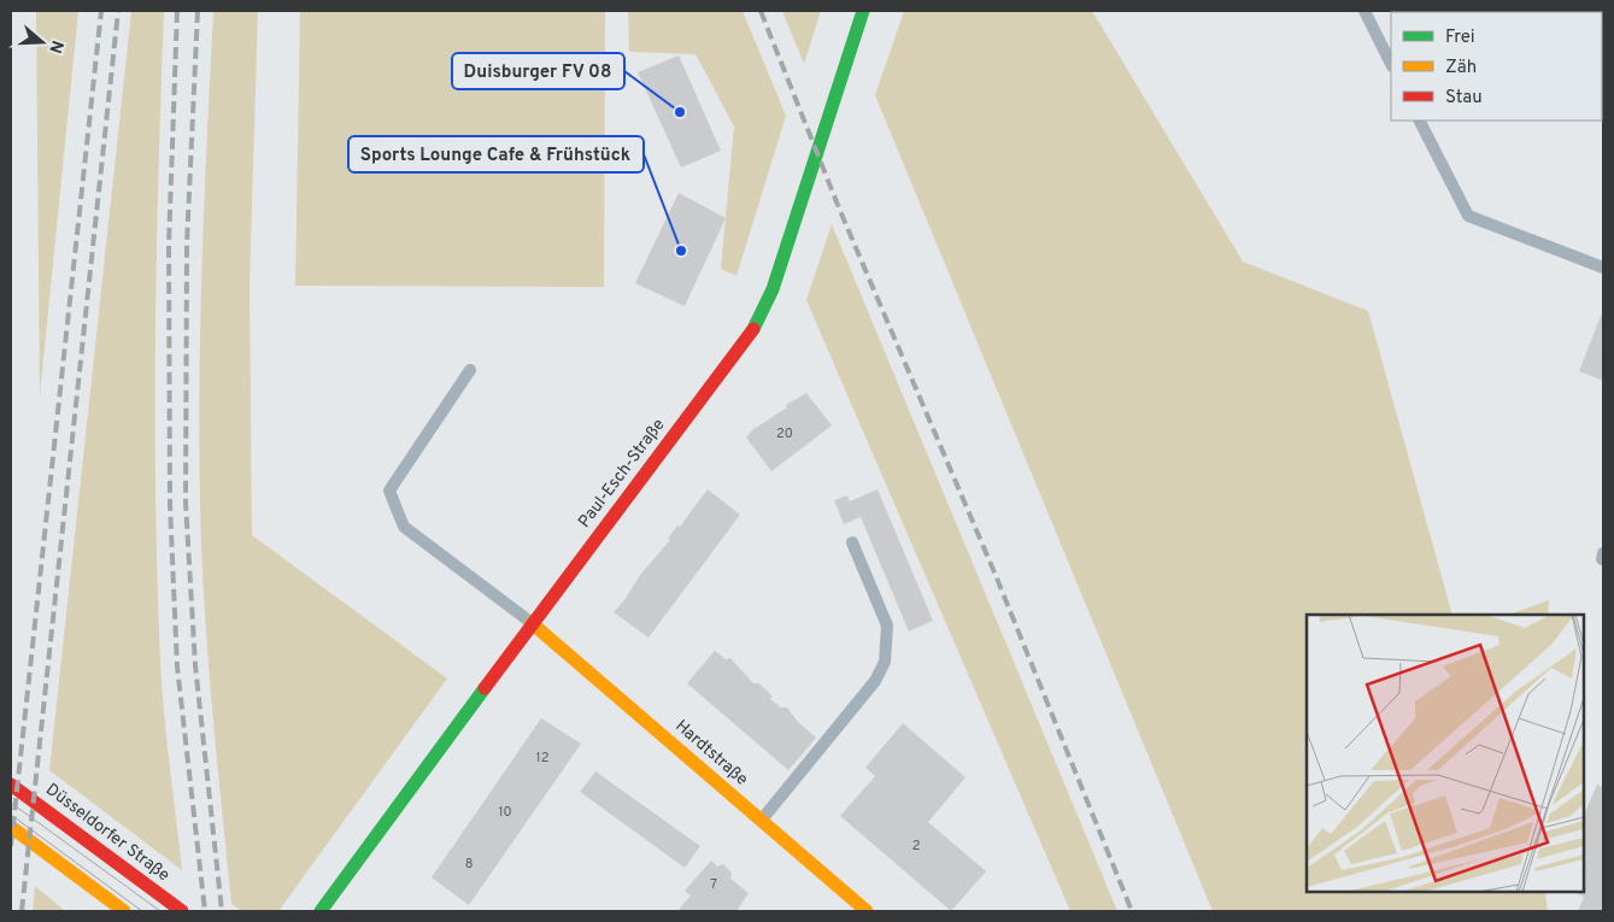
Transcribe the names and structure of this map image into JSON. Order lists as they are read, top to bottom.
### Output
{
  "streets": {
    "street": ["Paul-Esch-Straße", "Hardtstraße", "Düsseldorfer Straße"]
  },
  "crossings": [
    ["Paul-Esch-Straße", "Hardtstraße"]
  ],
  "places": ["Duisburger FV 08", "Sports Lounge Cafe & Frühstück"],
  "house_numbers": [
    "20",
    "12",
    "10",
    "2",
    "8",
    "7"
  ],
  "legend": ["Frei", "Zäh", "Stau"],
  "north": "right"
}
